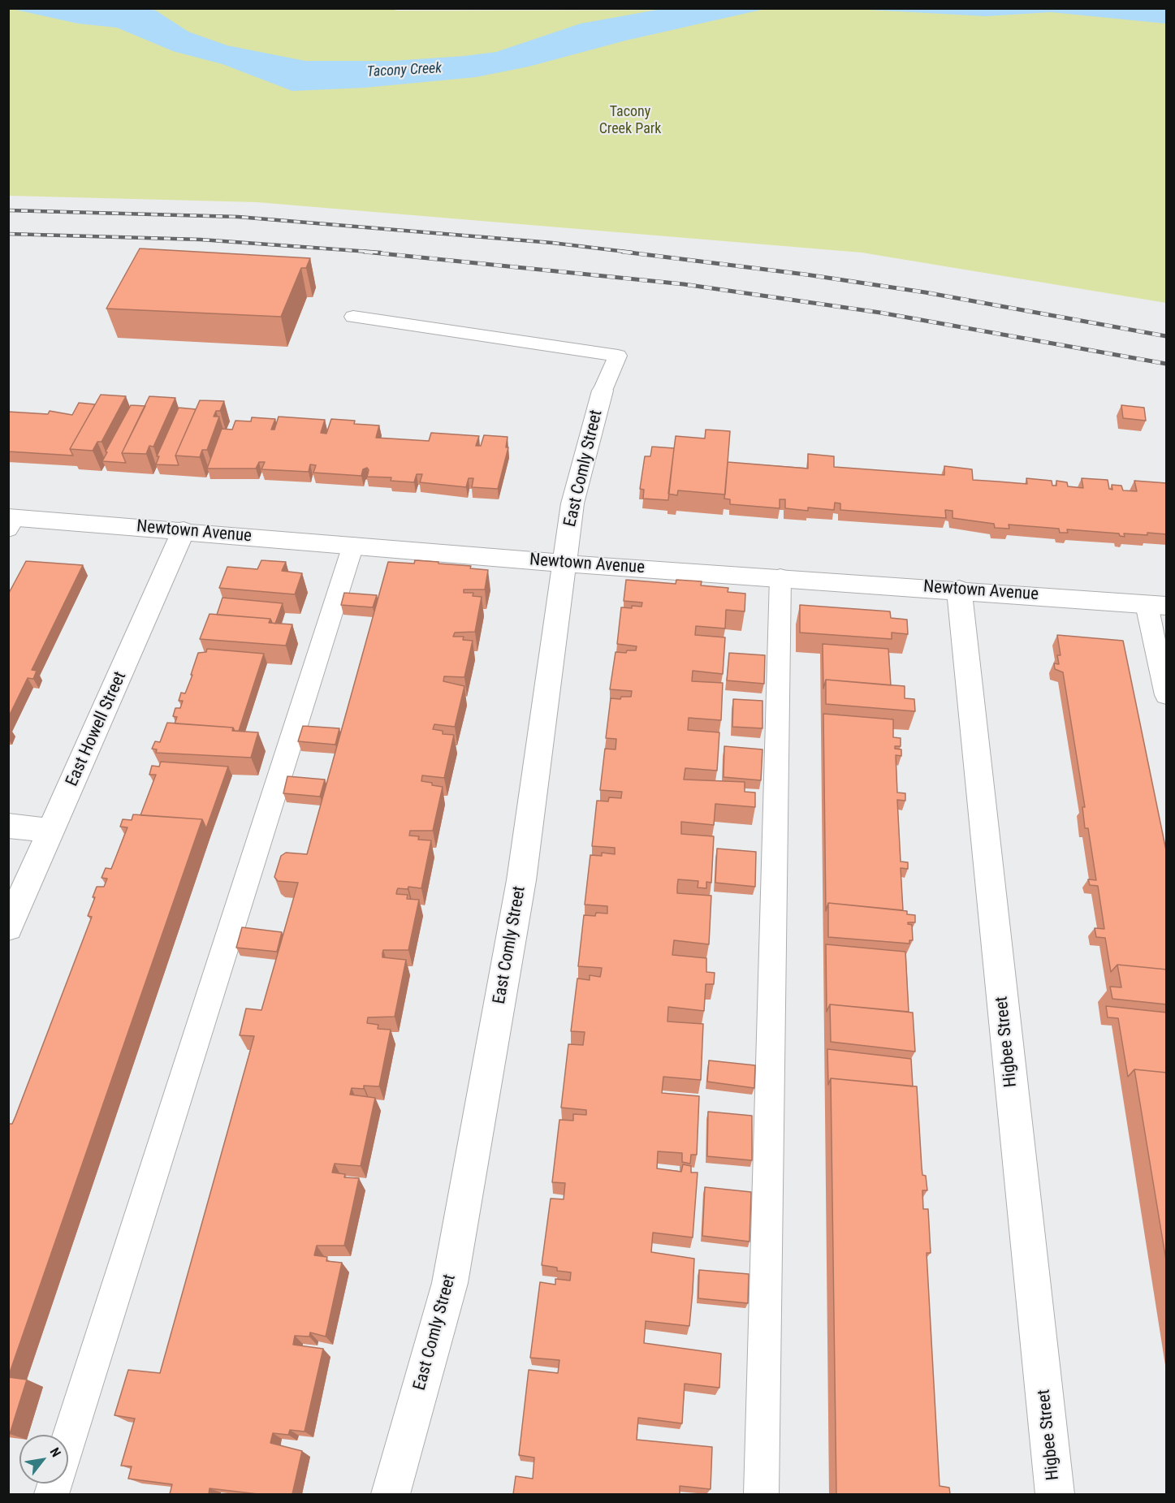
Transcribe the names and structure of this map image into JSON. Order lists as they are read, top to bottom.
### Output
{
  "streets": {
    "street": [
      "East Comly Street",
      "Newtown Avenue",
      "East Howell Street",
      "Higbee Street"
    ]
  },
  "crossings": [
    ["East Comly Street", "Newtown Avenue"],
    ["Newtown Avenue", "East Howell Street"],
    ["Newtown Avenue", "Higbee Street"]
  ],
  "water": ["Tacony Creek"],
  "parks": ["Tacony Creek Park"],
  "north": "top right"
}
